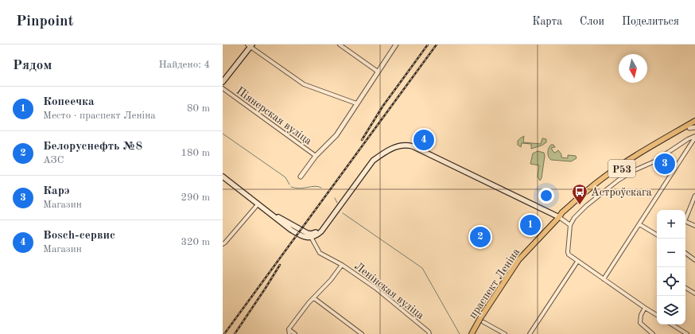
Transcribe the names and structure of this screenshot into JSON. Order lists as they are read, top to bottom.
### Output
{
  "streets": {
    "main road": ["Р53", "праспект Леніна"],
    "street": ["Піянерская вуліца", "Ленінская вуліца"]
  },
  "places": {
    "bus stop": ["Астроўскага"]
  },
  "north": "bottom",
  "page": {
    "header": "Pinpoint",
    "nav": ["Карта", "Слои", "Поделиться"],
    "heading": ["Рядом", "Найдено: 4"],
    "list": [
      {
        "mark": "1",
        "name": "Копеечка",
        "note": "Место · праспект Леніна",
        "value": "80 m"
      },
      {
        "mark": "2",
        "name": "Белоруснефть №8",
        "note": "АЗС",
        "value": "180 m"
      },
      {
        "mark": "3",
        "name": "Карэ",
        "note": "Магазин",
        "value": "290 m"
      },
      {
        "mark": "4",
        "name": "Bosch-сервис",
        "note": "Магазин",
        "value": "320 m"
      }
    ],
    "pins": [
      "4",
      "3",
      "1",
      "2"
    ],
    "map_buttons": ["+", "−"]
  }
}
